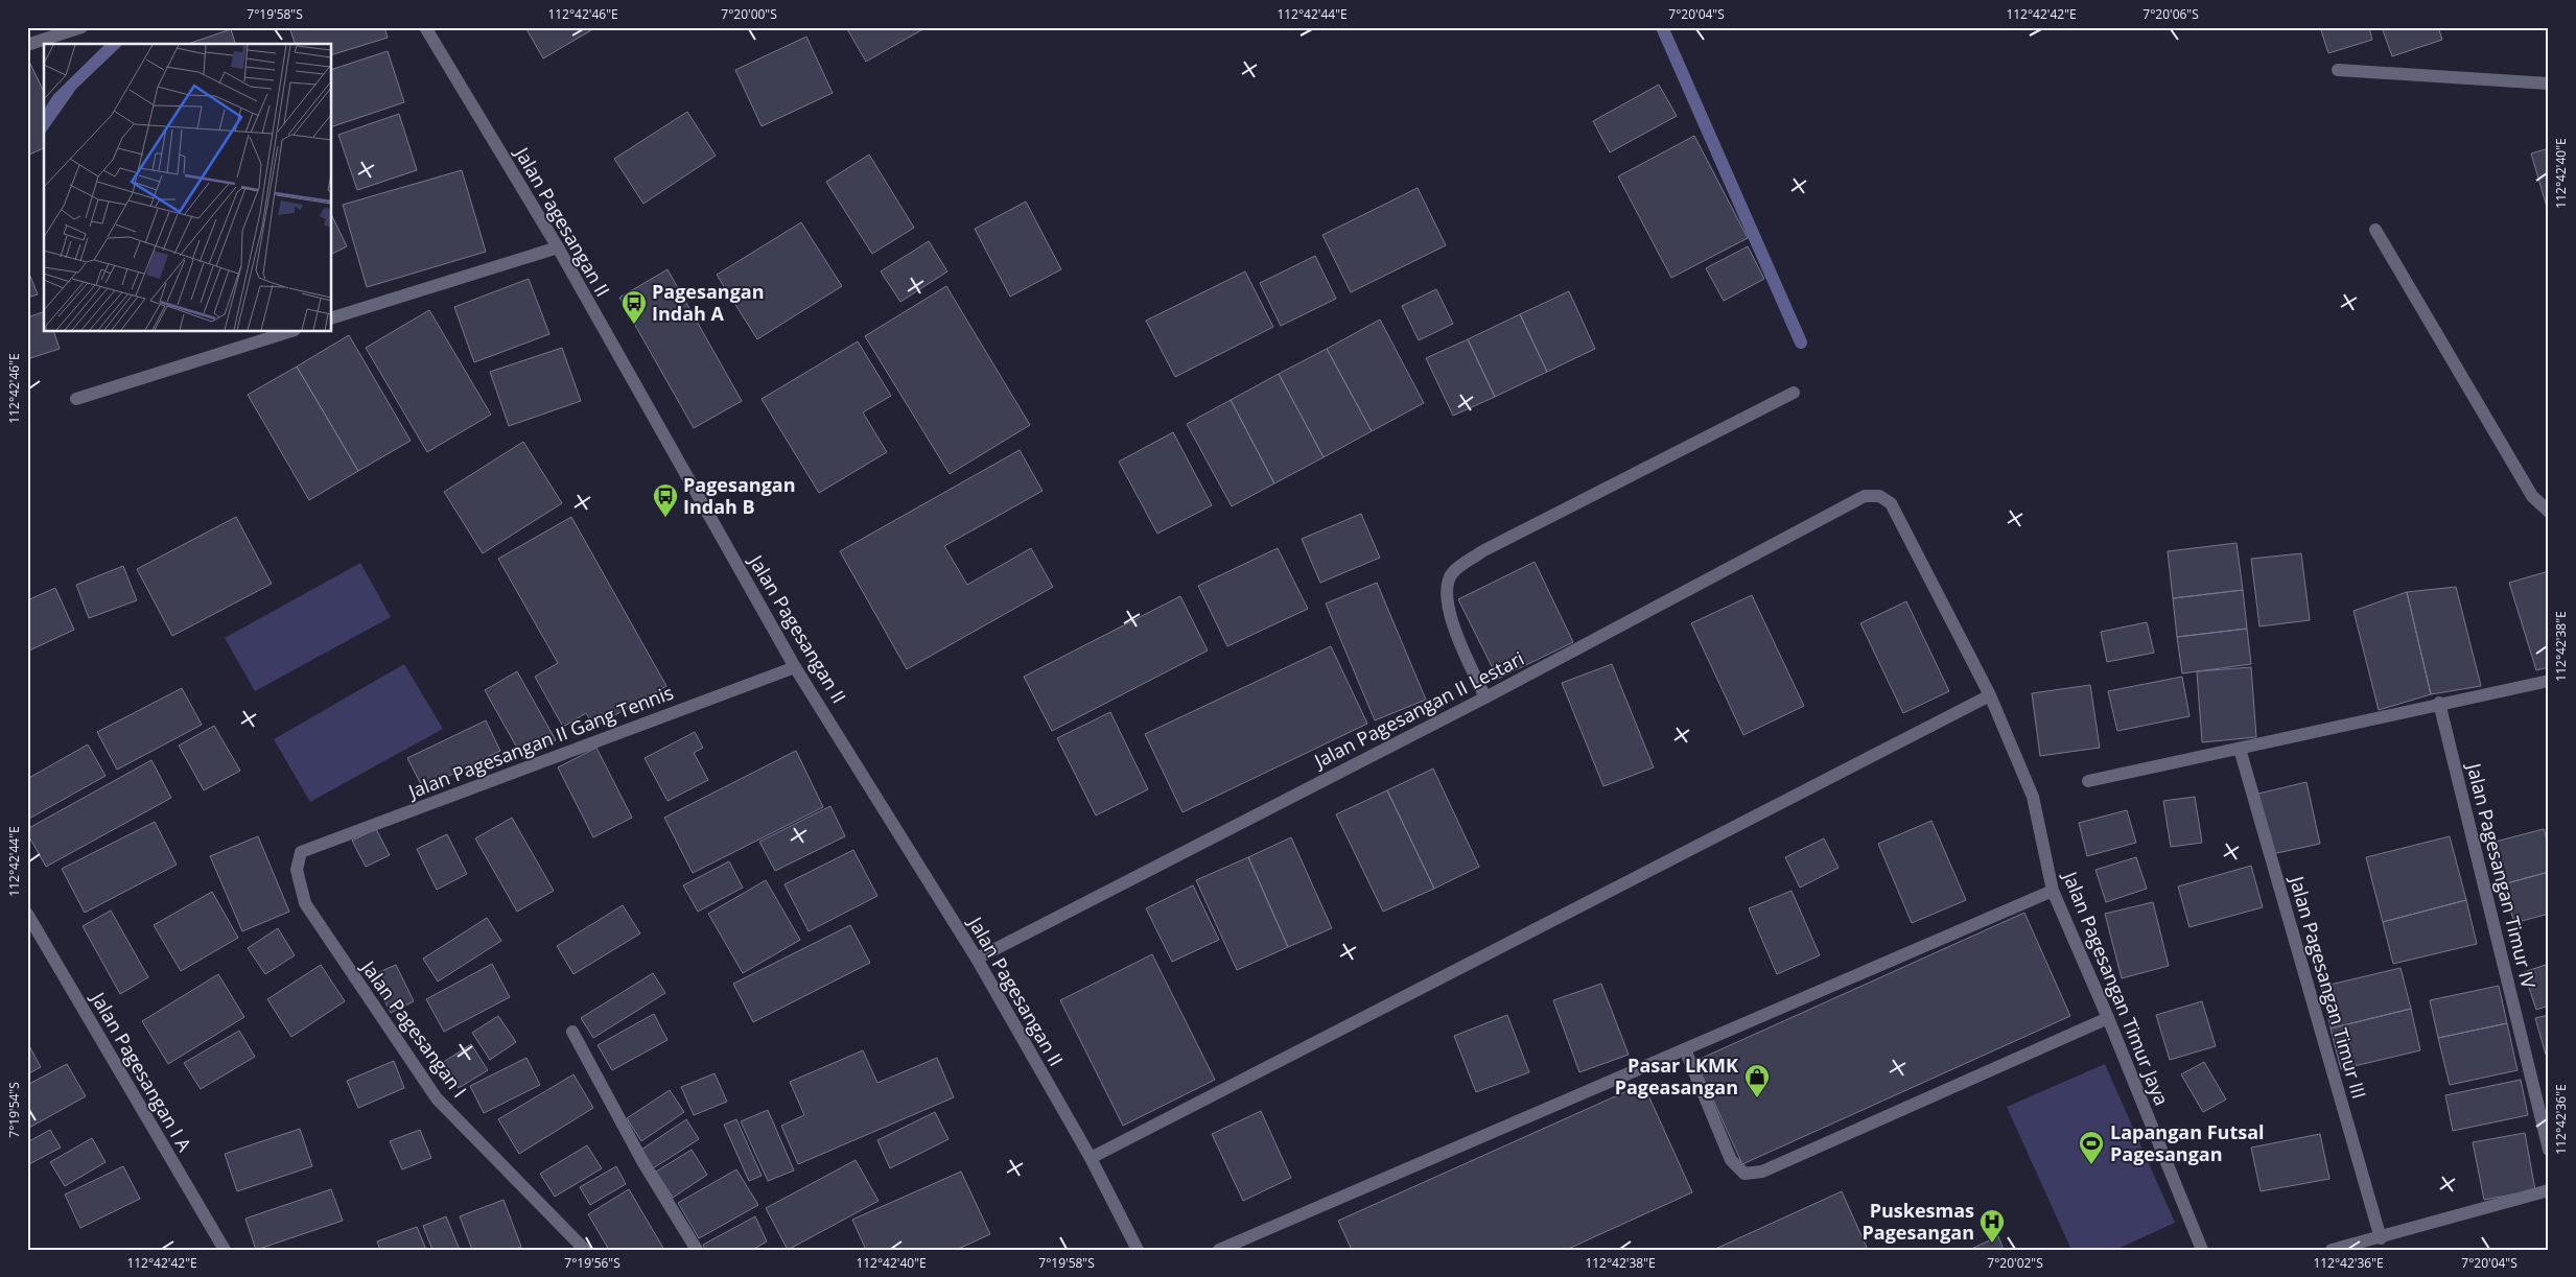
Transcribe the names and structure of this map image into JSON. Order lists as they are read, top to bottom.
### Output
{
  "streets": {
    "street": [
      "Jalan Pagesangan II",
      "Jalan Pagesangan II Lestari",
      "Jalan Pagesangan II Gang Tennis",
      "Jalan Pagesangan Timur IV",
      "Jalan Pagesangan Timur III",
      "Jalan Pagesangan Timur Jaya",
      "Jalan Pagesangan I",
      "Jalan Pagesangan I A"
    ]
  },
  "crossings": [
    ["Jalan Pagesangan II", "Jalan Pagesangan II Lestari"],
    ["Jalan Pagesangan II", "Jalan Pagesangan II Gang Tennis"],
    ["Jalan Pagesangan II Lestari", "Jalan Pagesangan Timur Jaya"],
    ["Jalan Pagesangan II Gang Tennis", "Jalan Pagesangan I"]
  ],
  "places": {
    "bus stop": ["Pagesangan Indah A", "Pagesangan Indah B"],
    "shop": ["Pasar LKMK Pageasangan"],
    "sports": ["Lapangan Futsal Pagesangan"],
    "hospital": ["Puskesmas Pagesangan"]
  },
  "coordinates": [
    "7°19'58\"S",
    "112°42'46\"E",
    "7°20'00\"S",
    "112°42'44\"E",
    "7°20'04\"S",
    "112°42'42\"E",
    "7°20'06\"S",
    "112°42'40\"E",
    "112°42'38\"E",
    "7°19'54\"S",
    "112°42'36\"E",
    "7°19'56\"S",
    "7°20'02\"S"
  ]
}
